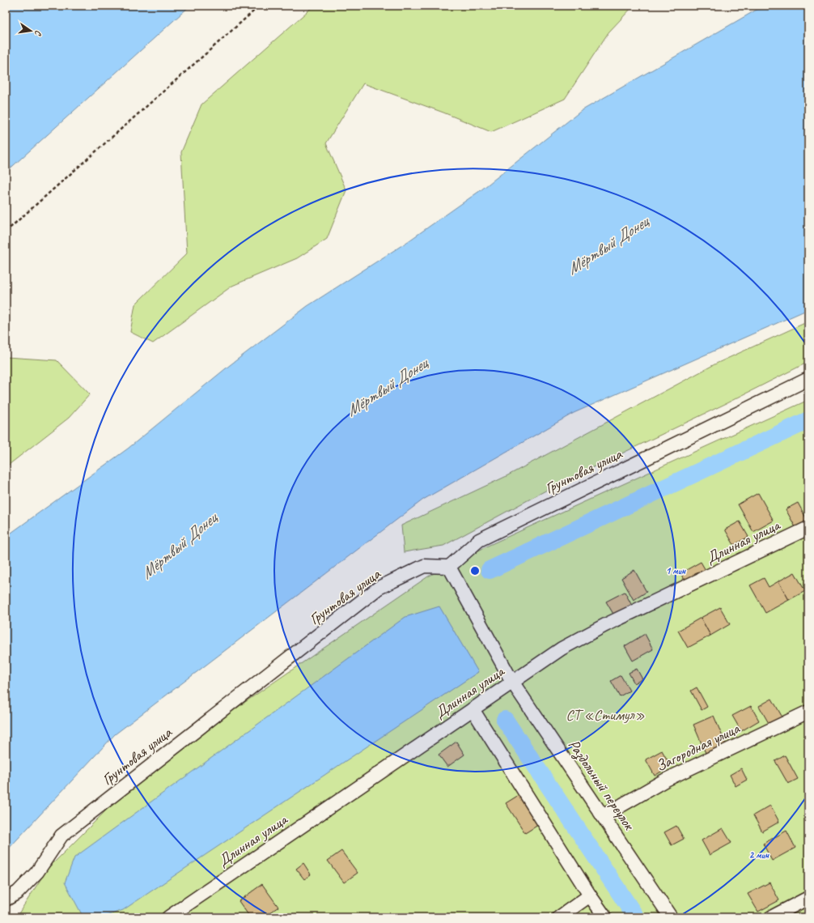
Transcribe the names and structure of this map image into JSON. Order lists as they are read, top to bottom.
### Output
{
  "streets": {
    "street": [
      "Грунтовая улица",
      "Длинная улица",
      "Загородная улица",
      "Раздольный переулок"
    ]
  },
  "crossings": [
    ["Грунтовая улица", "Раздольный переулок"],
    ["Длинная улица", "Раздольный переулок"],
    ["Загородная улица", "Раздольный переулок"]
  ],
  "water": ["Мёртвый Донец"],
  "parks": ["СТ «Стимул»"],
  "north": "right",
  "rings": ["1 мин", "2 мин"]
}
